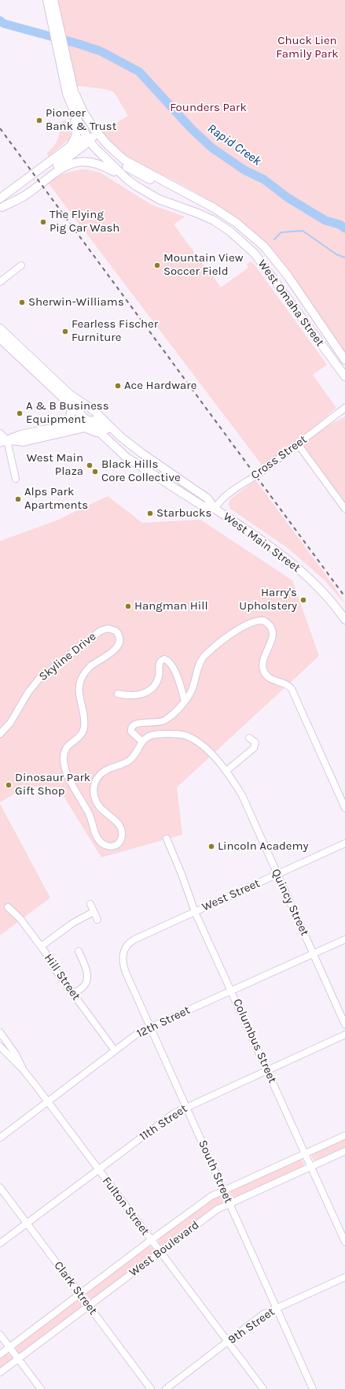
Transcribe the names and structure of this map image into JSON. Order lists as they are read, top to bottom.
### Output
{
  "streets": {
    "main road": ["West Omaha Street", "West Main Street"],
    "street": [
      "Cross Street",
      "Skyline Drive",
      "West Street",
      "Quincy Street",
      "Hill Street",
      "12th Street",
      "Columbus Street",
      "11th Street",
      "South Street",
      "Fulton Street",
      "West Boulevard",
      "Clark Street",
      "9th Street"
    ]
  },
  "crossings": [
    ["Cross Street", "West Main Street"],
    ["Skyline Drive", "Quincy Street"],
    ["West Street", "Quincy Street"],
    ["West Street", "Columbus Street"],
    ["West Street", "South Street"],
    ["Quincy Street", "12th Street"],
    ["Hill Street", "12th Street"],
    ["12th Street", "Columbus Street"],
    ["12th Street", "South Street"],
    ["12th Street", "Fulton Street"],
    ["Columbus Street", "11th Street"],
    ["Columbus Street", "West Boulevard"],
    ["11th Street", "South Street"],
    ["11th Street", "Fulton Street"],
    ["11th Street", "Clark Street"],
    ["South Street", "West Boulevard"],
    ["South Street", "9th Street"],
    ["Fulton Street", "West Boulevard"],
    ["Fulton Street", "9th Street"],
    ["West Boulevard", "Clark Street"]
  ],
  "water": ["Rapid Creek"],
  "parks": ["Chuck Lien Family Park", "Founders Park"],
  "places": [
    "Pioneer Bank & Trust",
    "The Flying Pig Car Wash",
    "Mountain View Soccer Field",
    "Sherwin-Williams",
    "Fearless Fischer Furniture",
    "Ace Hardware",
    "A & B Business Equipment",
    "West Main Plaza",
    "Black Hills Core Collective",
    "Alps Park Apartments",
    "Starbucks",
    "Harry's Upholstery",
    "Hangman Hill",
    "Dinosaur Park Gift Shop",
    "Lincoln Academy"
  ]
}
